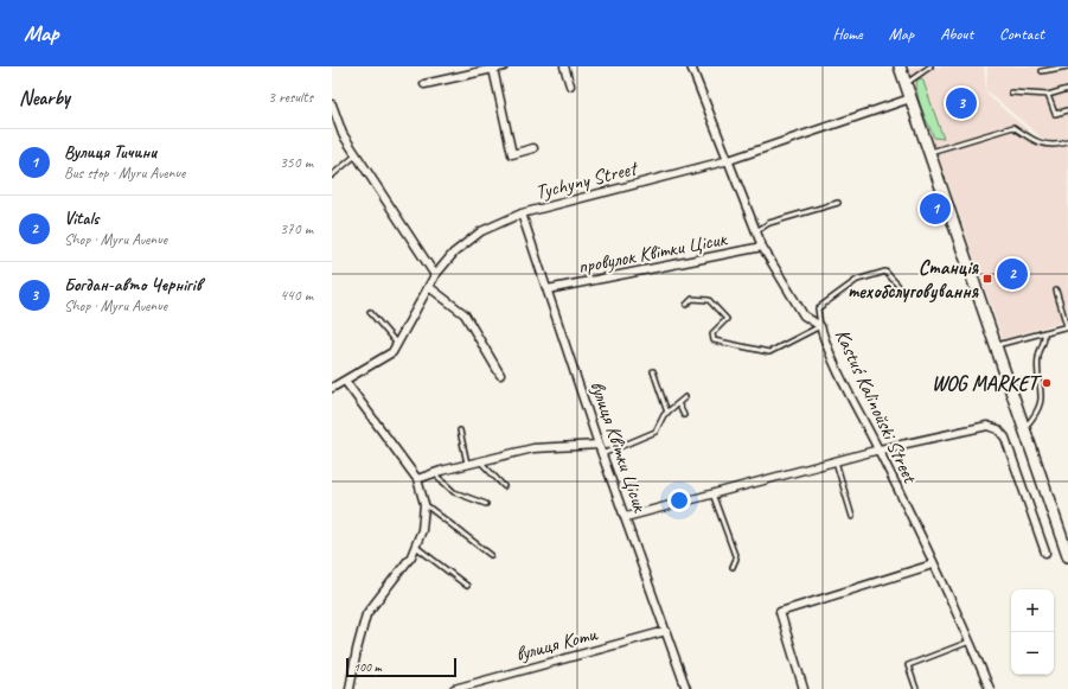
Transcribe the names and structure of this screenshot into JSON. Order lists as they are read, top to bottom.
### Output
{
  "streets": {
    "street": [
      "Tychyny Street",
      "провулок Квітки Цісик",
      "Kastuś Kalinoŭski Street",
      "вулиця Квітки Цісик",
      "вулиця Коти"
    ]
  },
  "crossings": [
    ["Tychyny Street", "Kastuś Kalinoŭski Street"],
    ["Tychyny Street", "вулиця Квітки Цісик"],
    ["провулок Квітки Цісик", "Kastuś Kalinoŭski Street"],
    ["провулок Квітки Цісик", "вулиця Квітки Цісик"],
    ["вулиця Квітки Цісик", "вулиця Коти"]
  ],
  "places": {
    "transit": ["Станція техобслуговування"],
    "other": ["WOG MARKET"]
  },
  "scale_bar": "100 m",
  "page": {
    "header": "Map",
    "nav": [
      "Home",
      "Map",
      "About",
      "Contact"
    ],
    "heading": ["Nearby", "3 results"],
    "pins": ["3", "1", "2"],
    "list": [
      {
        "mark": "1",
        "name": "Вулиця Тичини",
        "note": "Bus stop · Myru Avenue",
        "value": "350 m"
      },
      {
        "mark": "2",
        "name": "Vitals",
        "note": "Shop · Myru Avenue",
        "value": "370 m"
      },
      {
        "mark": "3",
        "name": "Богдан-авто Чернігів",
        "note": "Shop · Myru Avenue",
        "value": "440 m"
      }
    ],
    "map_buttons": ["+", "−"],
    "scale": "100 m"
  }
}
